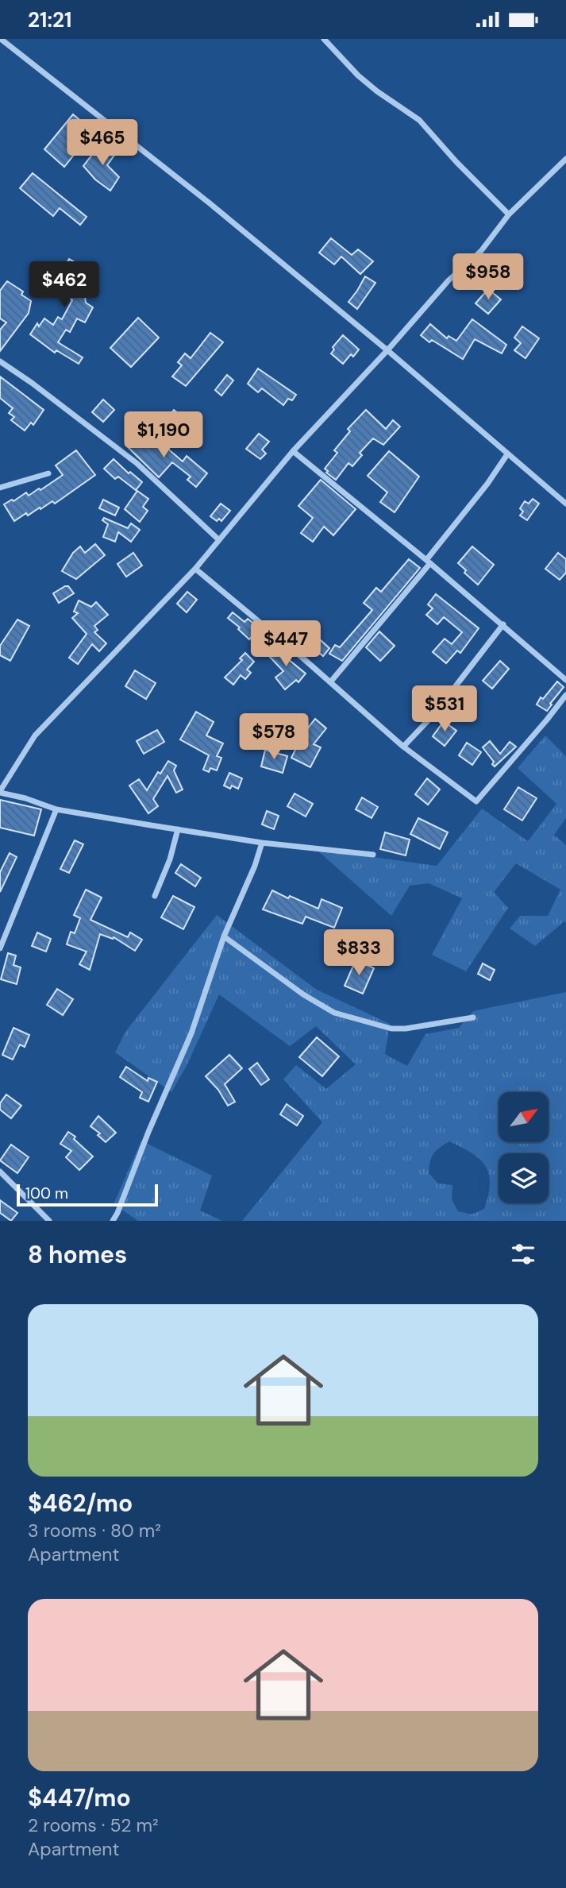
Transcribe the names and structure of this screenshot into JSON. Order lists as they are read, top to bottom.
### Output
{
  "scale_bar": "100 m",
  "north": "top right",
  "page": {
    "status": "21:21",
    "price": [
      "$465",
      "$958",
      "$462",
      "$1,190",
      "$447",
      "$531",
      "$578",
      "$833"
    ],
    "scale": "100 m",
    "heading": "8 homes",
    "list": [
      {
        "name": "$462/mo",
        "note": "3 rooms · 80 m² · Apartment"
      },
      {
        "name": "$447/mo",
        "note": "2 rooms · 52 m² · Apartment"
      }
    ]
  }
}
